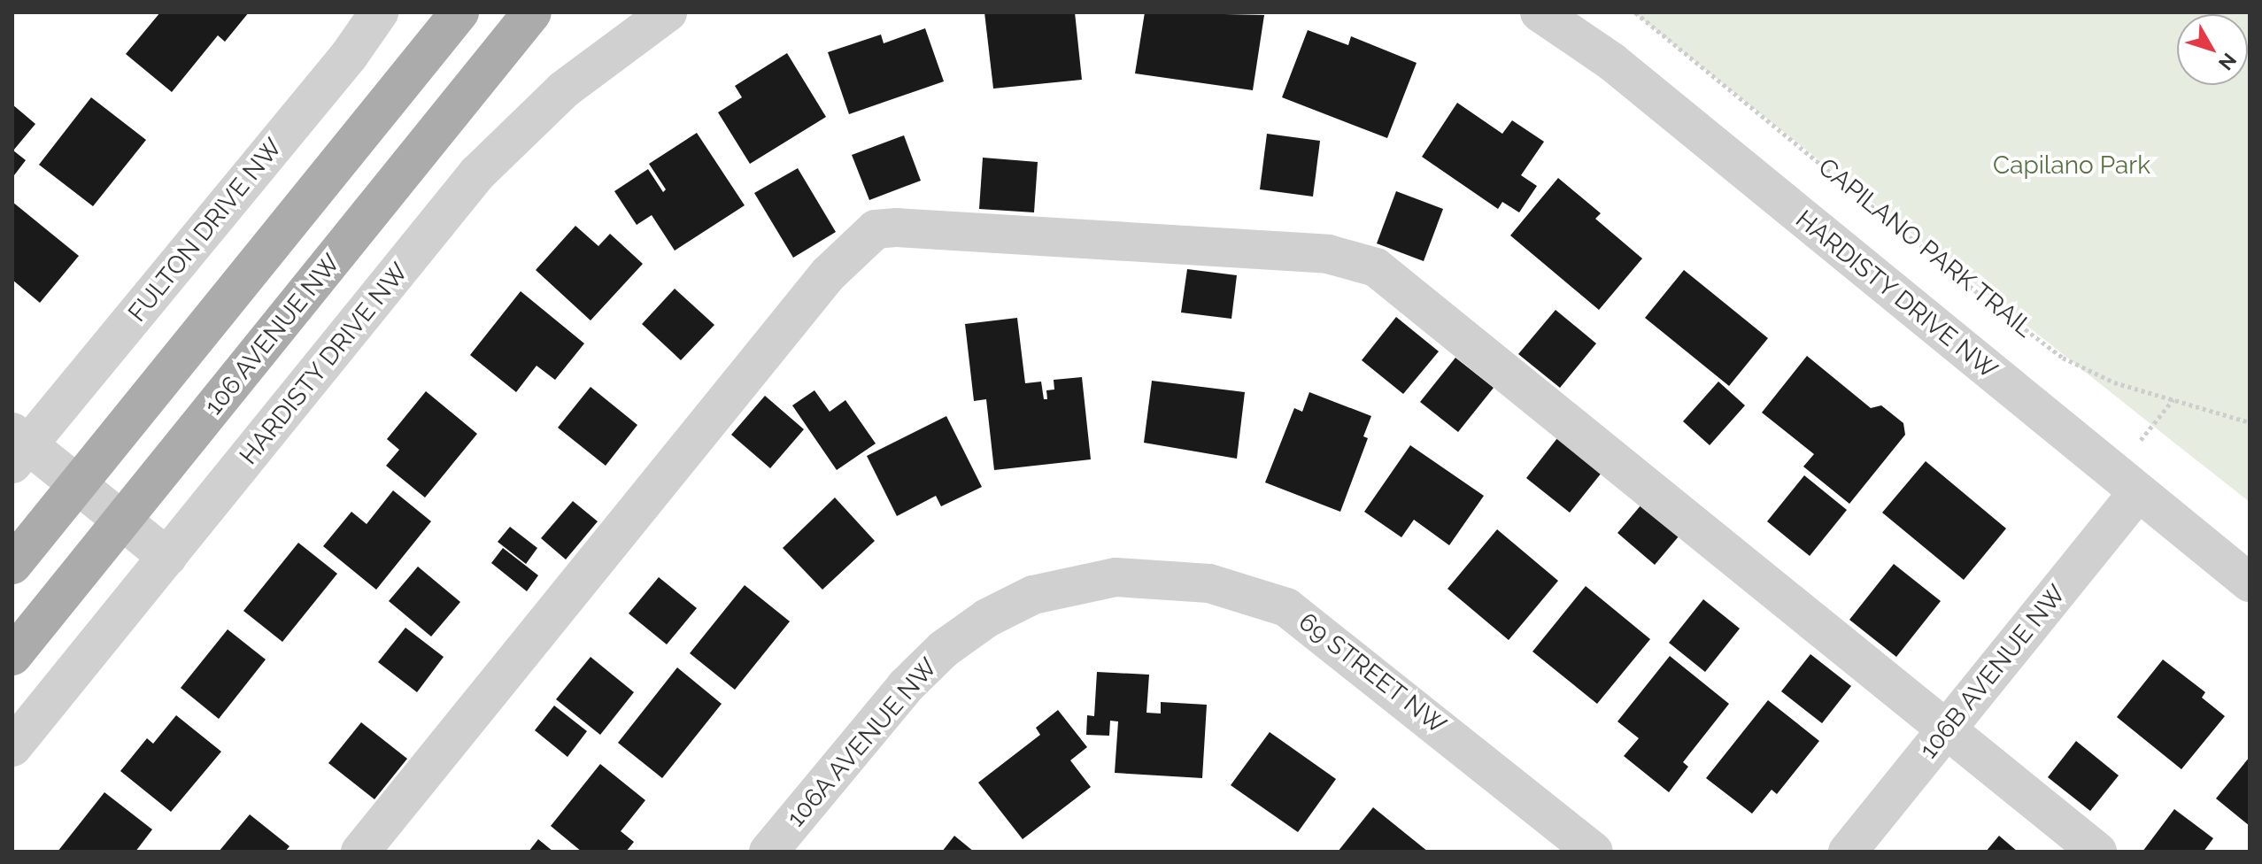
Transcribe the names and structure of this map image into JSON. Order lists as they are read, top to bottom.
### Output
{
  "streets": {
    "main road": ["106 AVENUE NW"],
    "street": [
      "FULTON DRIVE NW",
      "HARDISTY DRIVE NW",
      "106B AVENUE NW",
      "69 STREET NW",
      "106A AVENUE NW"
    ],
    "path": ["CAPILANO PARK TRAIL"]
  },
  "crossings": [
    ["HARDISTY DRIVE NW", "106B AVENUE NW"],
    ["69 STREET NW", "106A AVENUE NW"]
  ],
  "parks": ["Capilano Park"],
  "north": "bottom right"
}
